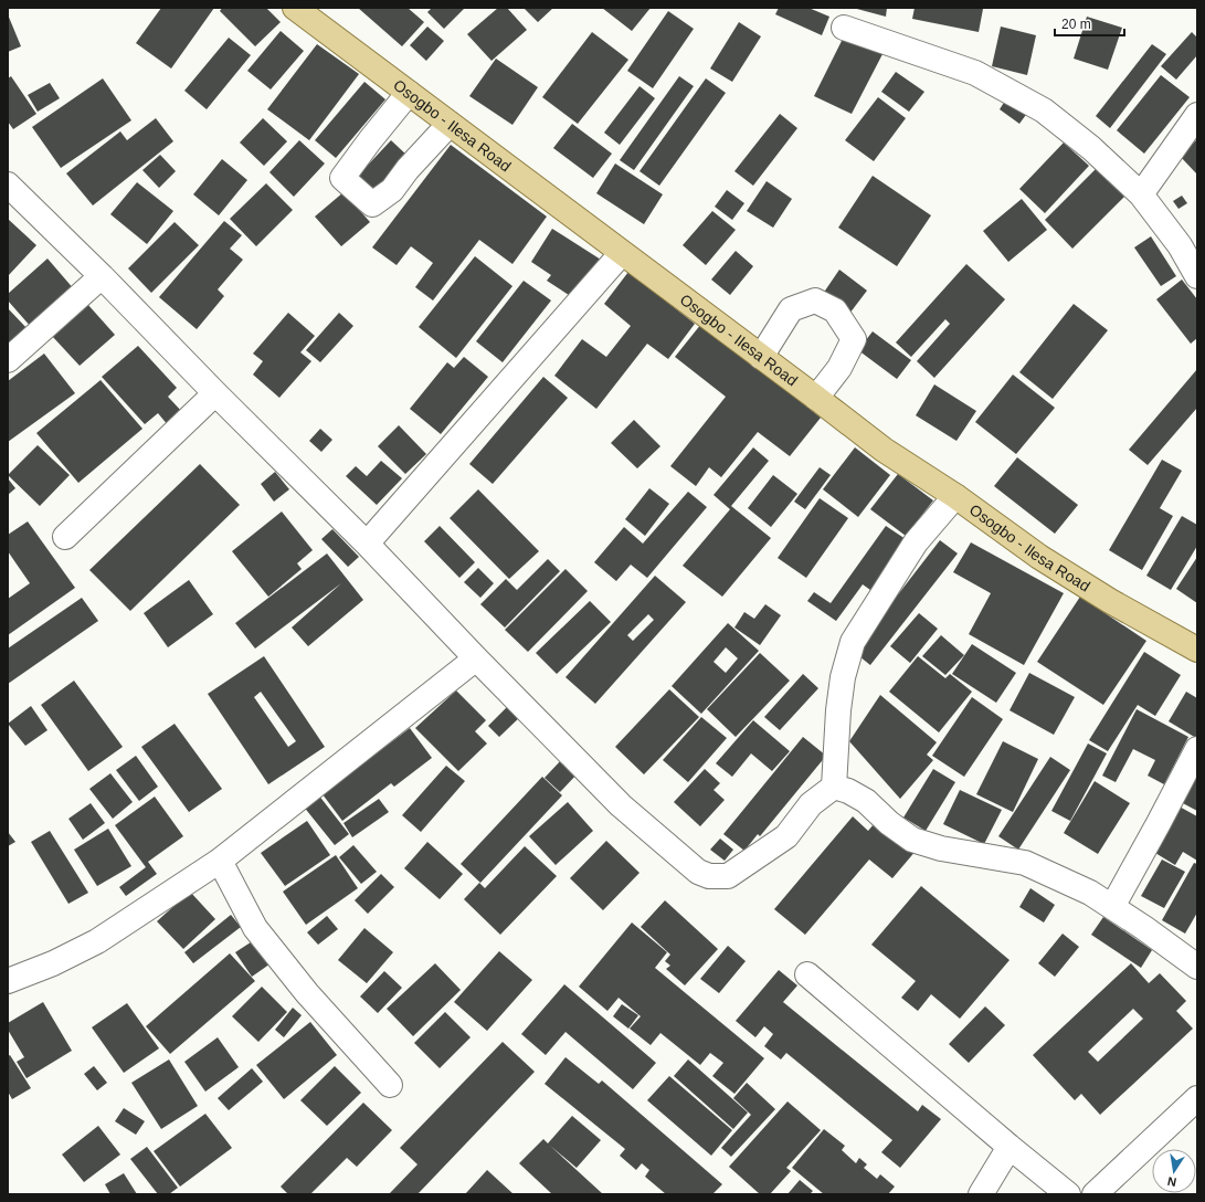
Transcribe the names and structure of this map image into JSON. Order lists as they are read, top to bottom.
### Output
{
  "streets": {
    "main road": ["Osogbo - Ilesa Road"]
  },
  "scale_bar": "20 m",
  "north": "bottom"
}
